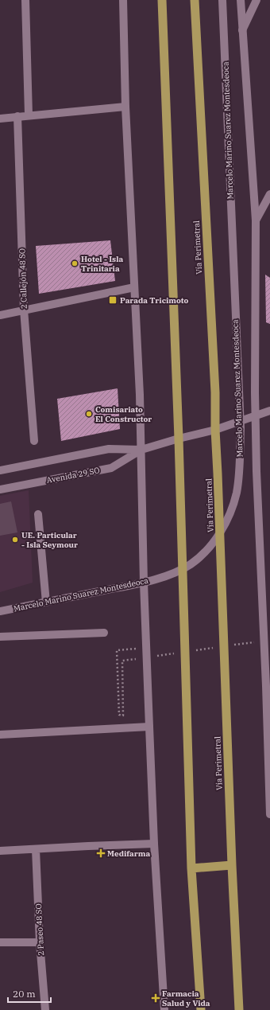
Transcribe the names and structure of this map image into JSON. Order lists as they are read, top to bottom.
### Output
{
  "streets": {
    "highway": ["Vía Perimetral"],
    "street": [
      "Marcelo Marino Suarez Montesdeoca",
      "2 Callejón 48 SO",
      "Avenida 29 SO",
      "2 Paseo 48 SO"
    ]
  },
  "crossings": [
    ["Vía Perimetral", "Avenida 29 SO"]
  ],
  "places": {
    "other": ["Hotel - Isla Trinitaria", "Comisariato El Constructor", "UE. Particular - Isla Seymour"],
    "transit": ["Parada Tricimoto"],
    "health": ["Medifarma", "Farmacia Salud y Vida"]
  },
  "scale_bar": "20 m"
}
